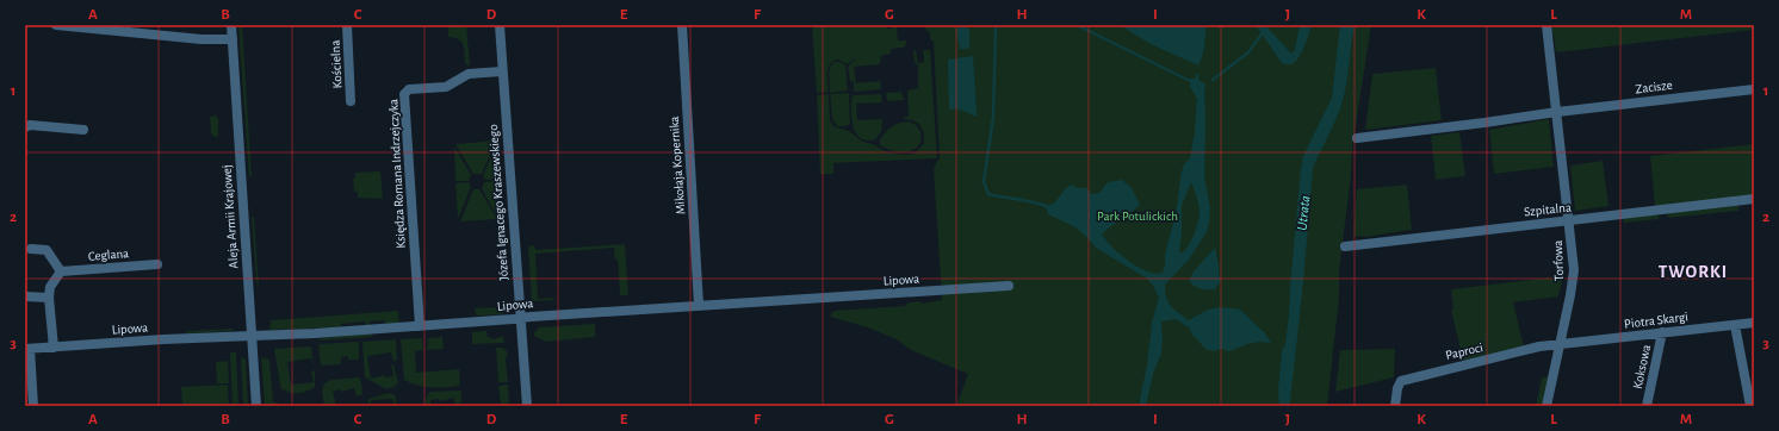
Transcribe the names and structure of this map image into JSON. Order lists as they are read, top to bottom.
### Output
{
  "streets": {
    "street": [
      "Kościelna",
      "Zacisze",
      "Mikołaja Kopernika",
      "Księdza Romana Indrzejczyka",
      "Józefa Ignacego Kraszewskiego",
      "Szpitalna",
      "Aleja Armii Krajowej",
      "Ceglana",
      "Torfowa",
      "Lipowa",
      "Piotra Skargi",
      "Paproci",
      "Koksowa"
    ]
  },
  "crossings": [
    ["Zacisze", "Torfowa"],
    ["Mikołaja Kopernika", "Lipowa"],
    ["Księdza Romana Indrzejczyka", "Józefa Ignacego Kraszewskiego"],
    ["Księdza Romana Indrzejczyka", "Lipowa"],
    ["Józefa Ignacego Kraszewskiego", "Lipowa"],
    ["Szpitalna", "Torfowa"],
    ["Aleja Armii Krajowej", "Lipowa"],
    ["Torfowa", "Piotra Skargi"],
    ["Torfowa", "Paproci"],
    ["Piotra Skargi", "Paproci"],
    ["Piotra Skargi", "Koksowa"]
  ],
  "districts": ["TWORKI"],
  "water": ["Utrata"],
  "parks": ["Park Potulickich"],
  "grid": {
    "columns": [
      "A",
      "B",
      "C",
      "D",
      "E",
      "F",
      "G",
      "H",
      "I",
      "J",
      "K",
      "L",
      "M"
    ],
    "rows": ["1", "2", "3"]
  }
}
